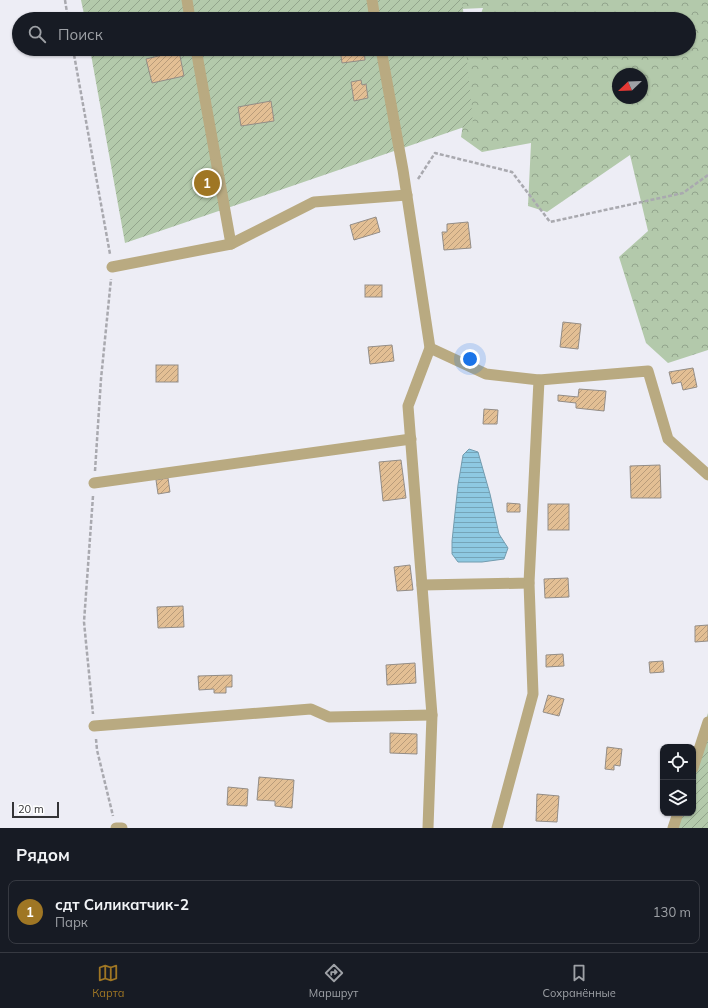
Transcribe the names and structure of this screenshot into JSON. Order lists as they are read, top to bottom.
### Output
{
  "scale_bar": "20 m",
  "north": "bottom left",
  "page": {
    "search": "Поиск",
    "pins": "1",
    "scale": "20 m",
    "heading": "Рядом",
    "list": [
      {
        "mark": "1",
        "name": "сдт Силикатчик-2",
        "note": "Парк",
        "value": "130 m"
      }
    ],
    "nav": ["Карта", "Маршрут", "Сохранённые"]
  }
}
